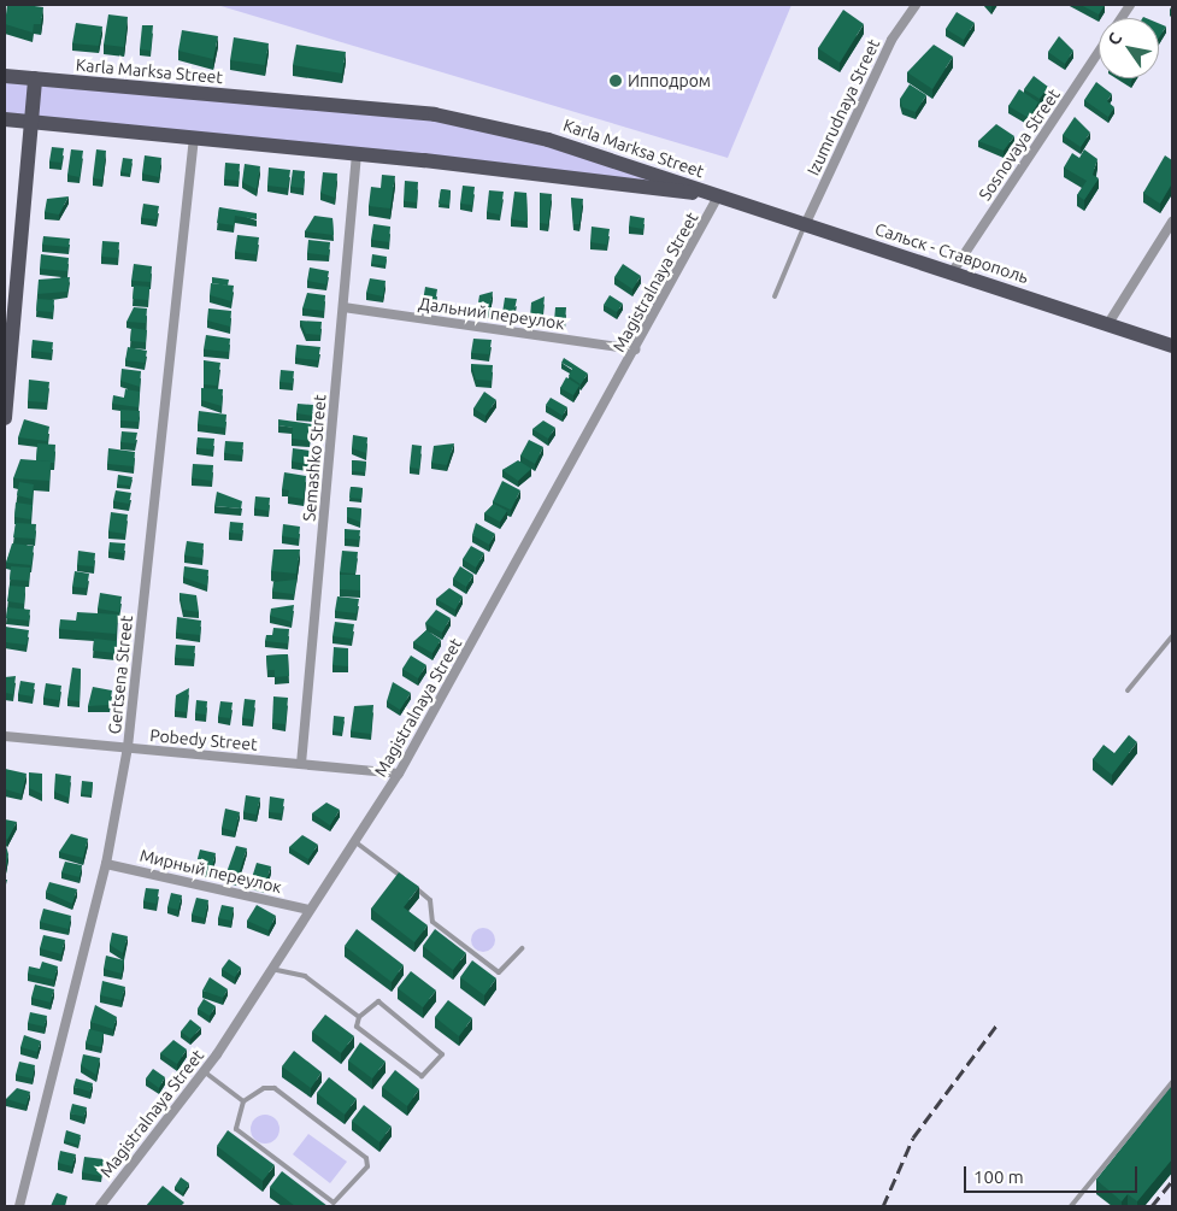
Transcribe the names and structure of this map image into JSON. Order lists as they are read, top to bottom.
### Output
{
  "streets": {
    "main road": ["Karla Marksa Street", "Сальск - Ставрополь"],
    "street": [
      "Izumrudnaya Street",
      "Sosnovaya Street",
      "Magistralnaya Street",
      "Дальний переулок",
      "Semashko Street",
      "Gertsena Street",
      "Pobedy Street",
      "Мирный переулок"
    ]
  },
  "crossings": [
    ["Karla Marksa Street", "Сальск - Ставрополь"],
    ["Karla Marksa Street", "Magistralnaya Street"],
    ["Karla Marksa Street", "Semashko Street"],
    ["Karla Marksa Street", "Gertsena Street"],
    ["Izumrudnaya Street", "Сальск - Ставрополь"],
    ["Sosnovaya Street", "Сальск - Ставрополь"],
    ["Сальск - Ставрополь", "Magistralnaya Street"],
    ["Magistralnaya Street", "Дальний переулок"],
    ["Magistralnaya Street", "Pobedy Street"],
    ["Magistralnaya Street", "Мирный переулок"],
    ["Дальний переулок", "Semashko Street"],
    ["Semashko Street", "Pobedy Street"],
    ["Gertsena Street", "Pobedy Street"],
    ["Gertsena Street", "Мирный переулок"]
  ],
  "places": ["Ипподром"],
  "scale_bar": "100 m",
  "north": "top left"
}
